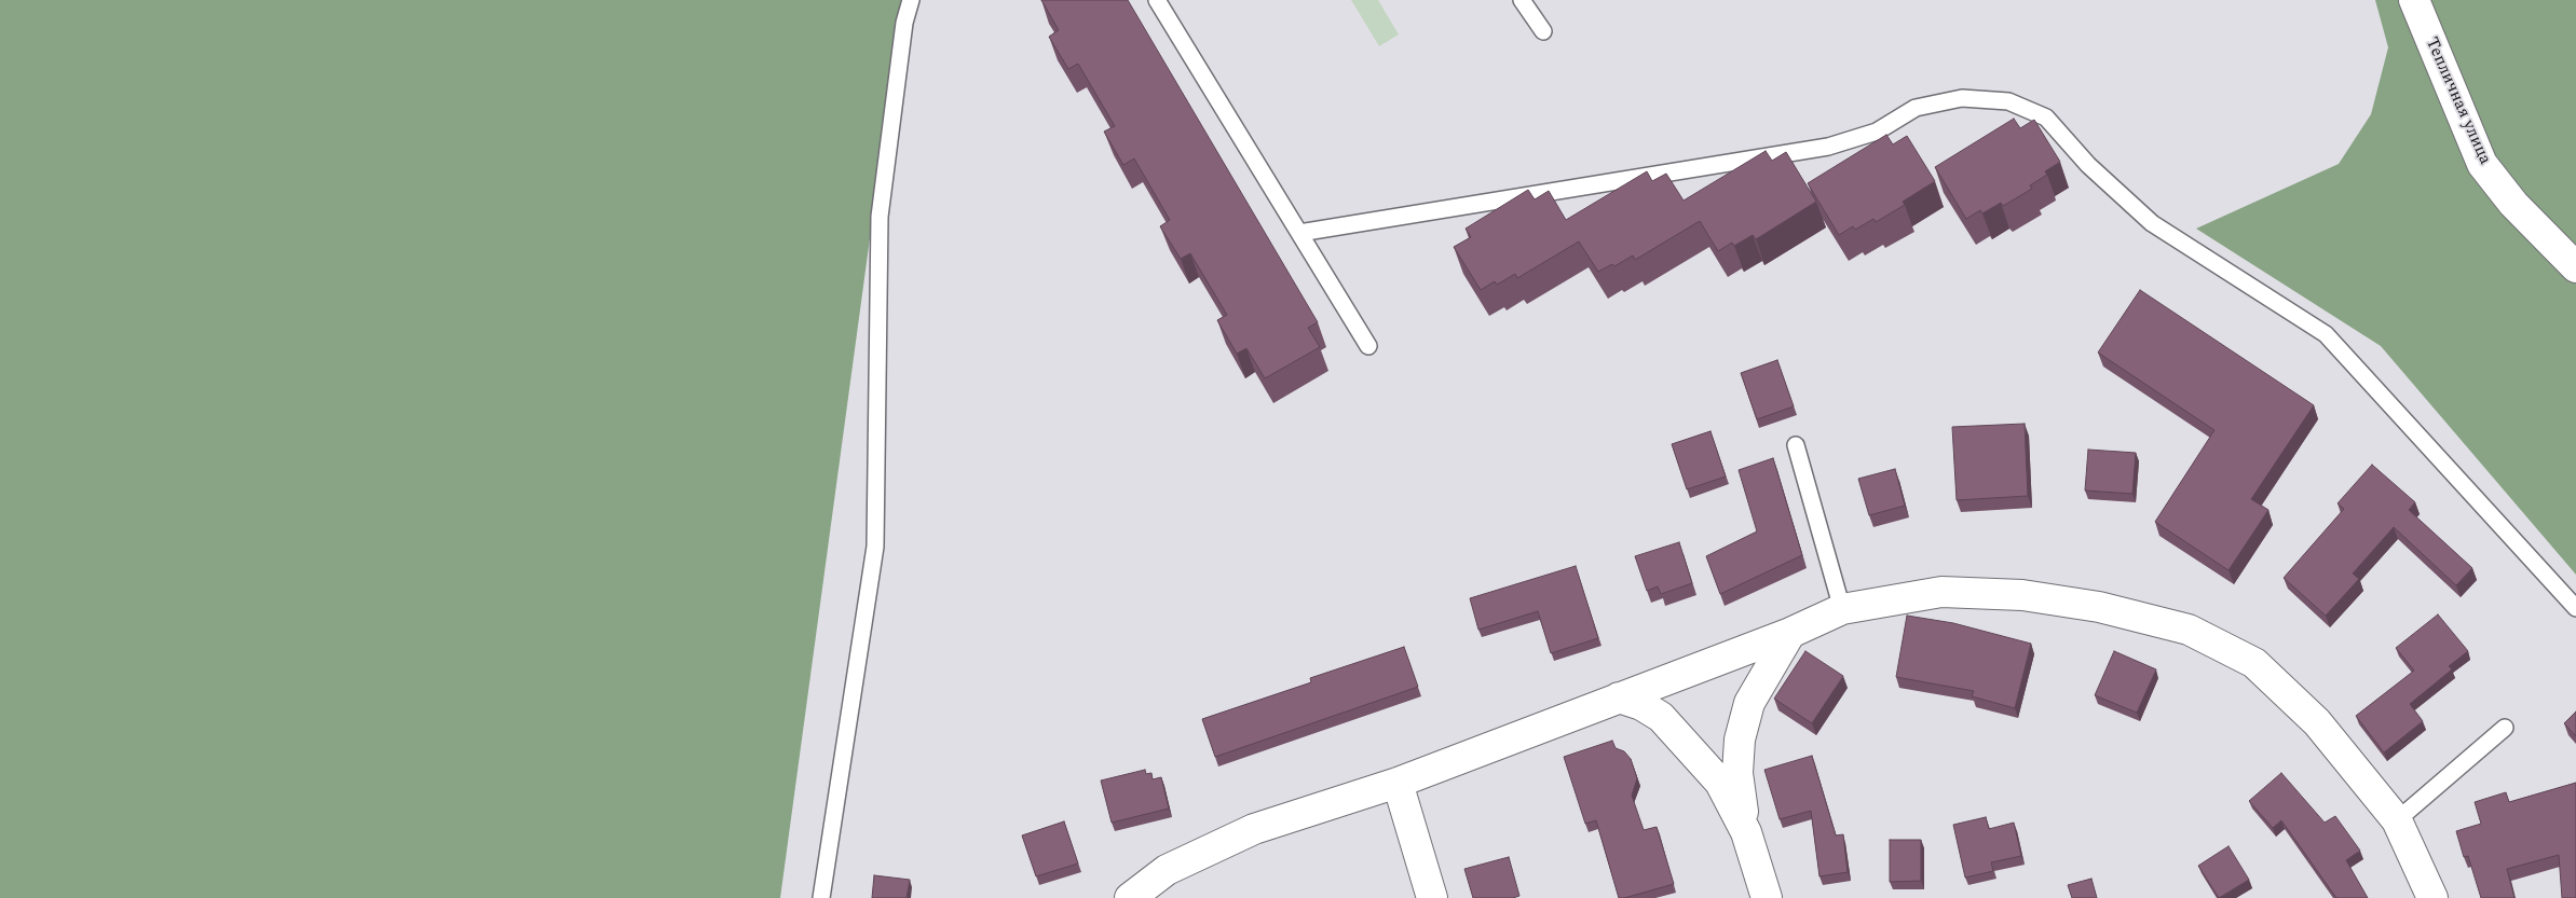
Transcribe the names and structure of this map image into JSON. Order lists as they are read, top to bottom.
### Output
{
  "streets": {
    "street": ["Тепличная улица"]
  }
}
